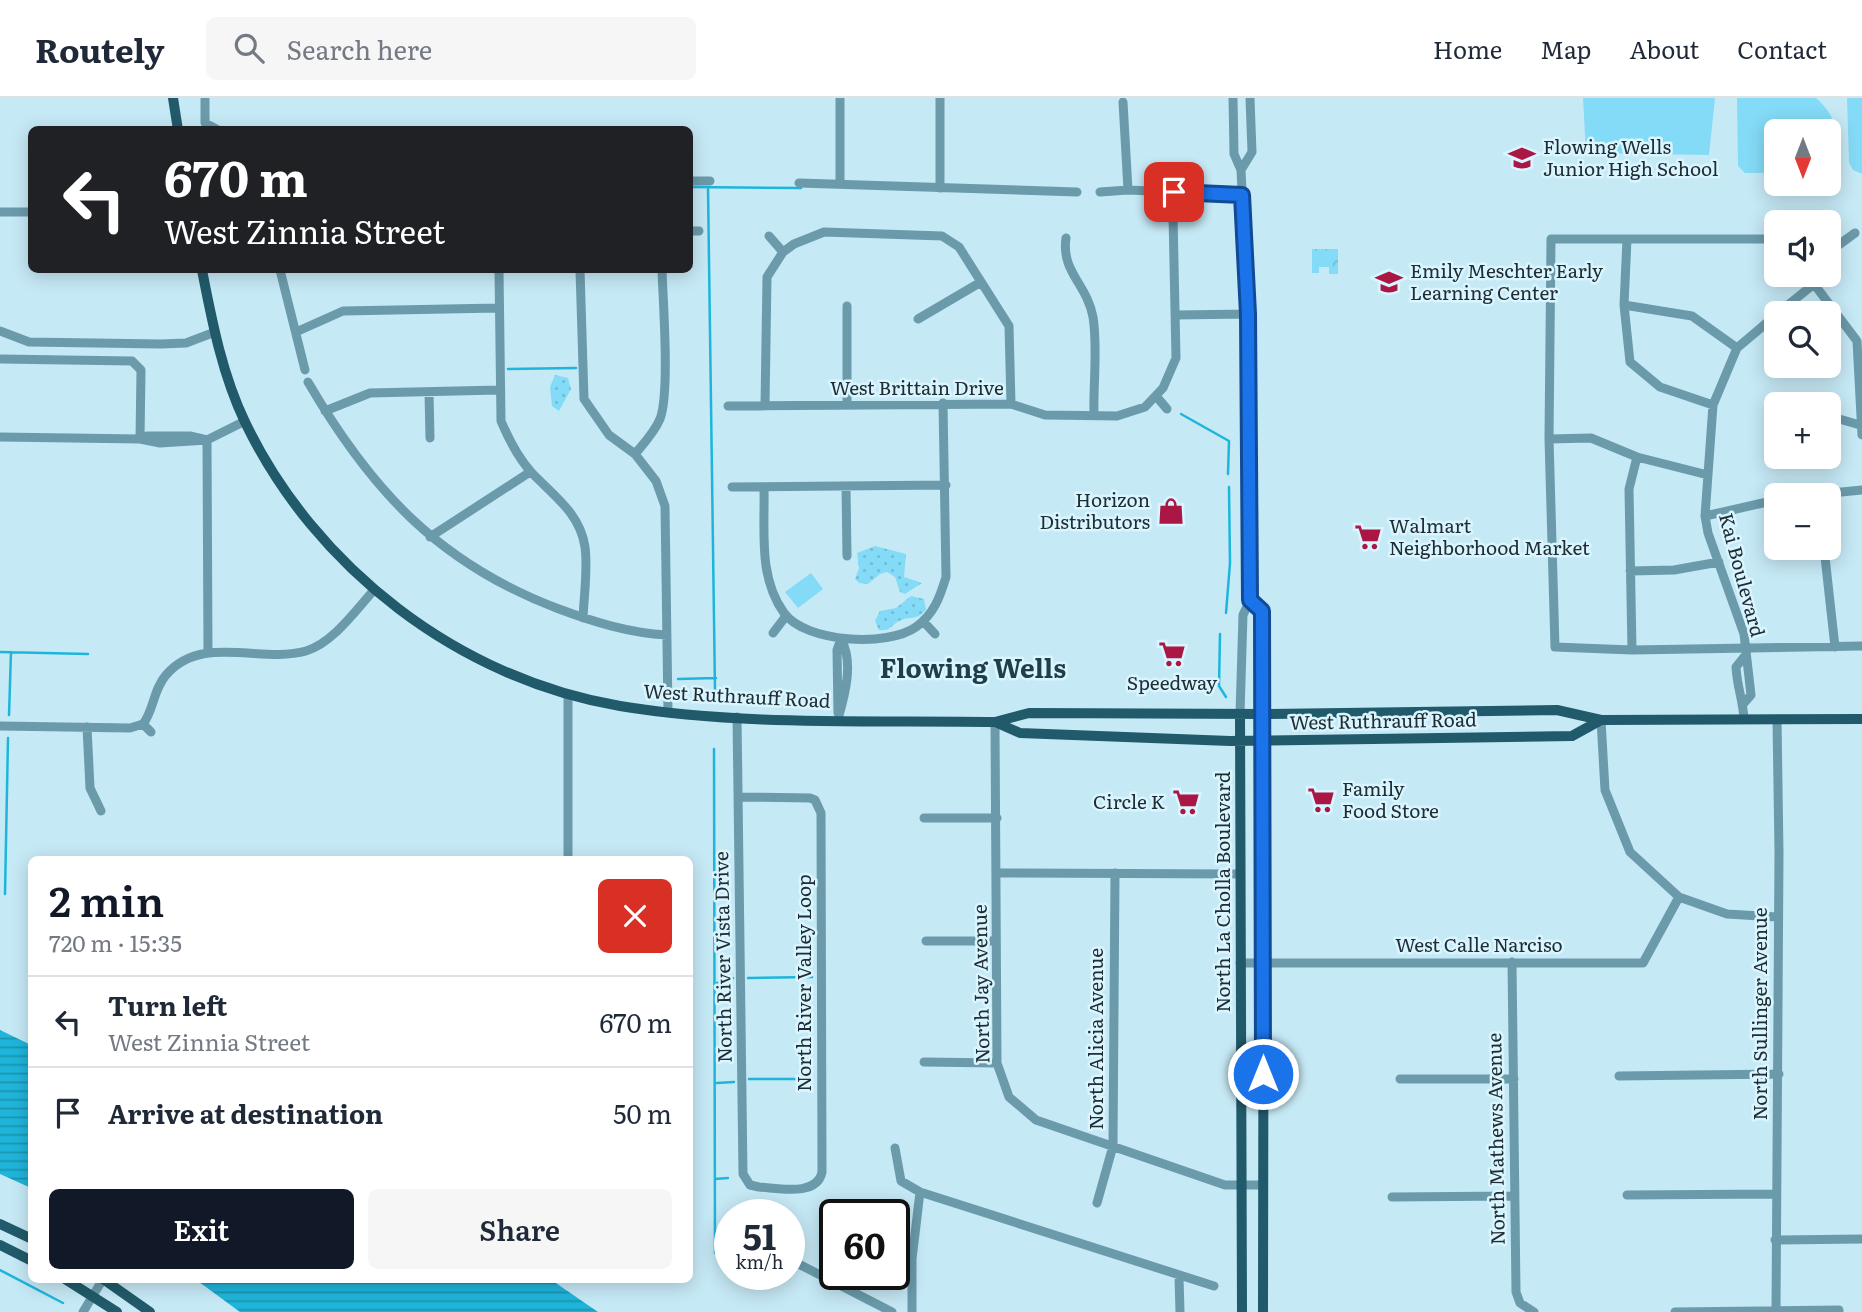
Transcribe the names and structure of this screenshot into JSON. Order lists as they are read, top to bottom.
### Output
{
  "streets": {
    "main road": ["West Ruthrauff Road", "North La Cholla Boulevard"],
    "street": [
      "West Brittain Drive",
      "Kai Boulevard",
      "West Calle Narciso",
      "North River Vista Drive",
      "North River Valley Loop",
      "North Jay Avenue",
      "North Sullinger Avenue",
      "North Alicia Avenue",
      "North Mathews Avenue"
    ]
  },
  "crossings": [
    ["Kai Boulevard", "West Ruthrauff Road"],
    ["West Ruthrauff Road", "North La Cholla Boulevard"],
    ["West Ruthrauff Road", "North River Vista Drive"],
    ["West Ruthrauff Road", "North Jay Avenue"],
    ["West Ruthrauff Road", "North Sullinger Avenue"],
    ["North La Cholla Boulevard", "West Calle Narciso"],
    ["North La Cholla Boulevard", "North Jay Avenue"],
    ["West Calle Narciso", "North Mathews Avenue"],
    ["North River Vista Drive", "North River Valley Loop"],
    ["North Jay Avenue", "North Alicia Avenue"]
  ],
  "districts": ["Flowing Wells"],
  "places": {
    "school or university": ["Flowing Wells Junior High School", "Emily Meschter Early Learning Center"],
    "shop": ["Horizon Distributors"],
    "supermarket": [
      "Walmart Neighborhood Market",
      "Speedway",
      "Family Food Store",
      "Circle K"
    ]
  },
  "north": "bottom",
  "page": {
    "header": "Routely",
    "search": "Search here",
    "nav": [
      "Home",
      "Map",
      "About",
      "Contact"
    ],
    "map_buttons": ["+", "−"],
    "turn": ["670 m", "West Zinnia Street"],
    "heading": ["2 min", "720 m · 15:35"],
    "list": [
      {
        "name": "Turn left",
        "note": "West Zinnia Street",
        "value": "670 m"
      },
      {
        "name": "Arrive at destination",
        "value": "50 m"
      }
    ],
    "buttons": ["Exit", "Share"],
    "speed": "51 km/h",
    "limit": "60"
  }
}
